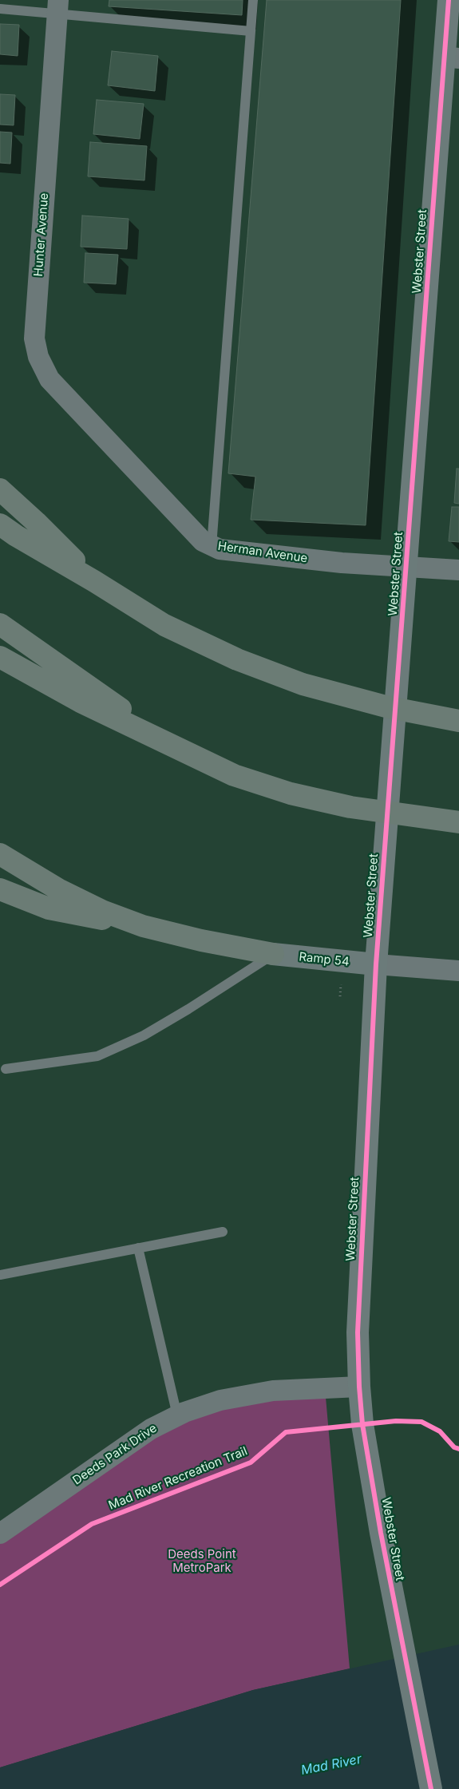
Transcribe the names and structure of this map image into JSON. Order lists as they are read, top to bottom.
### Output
{
  "streets": {
    "street": [
      "Hunter Avenue",
      "Webster Street",
      "Herman Avenue",
      "Ramp 54",
      "Deeds Park Drive"
    ],
    "cycle path": ["Mad River Recreation Trail"]
  },
  "crossings": [
    ["Hunter Avenue", "Herman Avenue"],
    ["Webster Street", "Herman Avenue"],
    ["Webster Street", "Ramp 54"],
    ["Webster Street", "Deeds Park Drive"]
  ],
  "water": ["Mad River"],
  "parks": ["Deeds Point MetroPark"]
}
